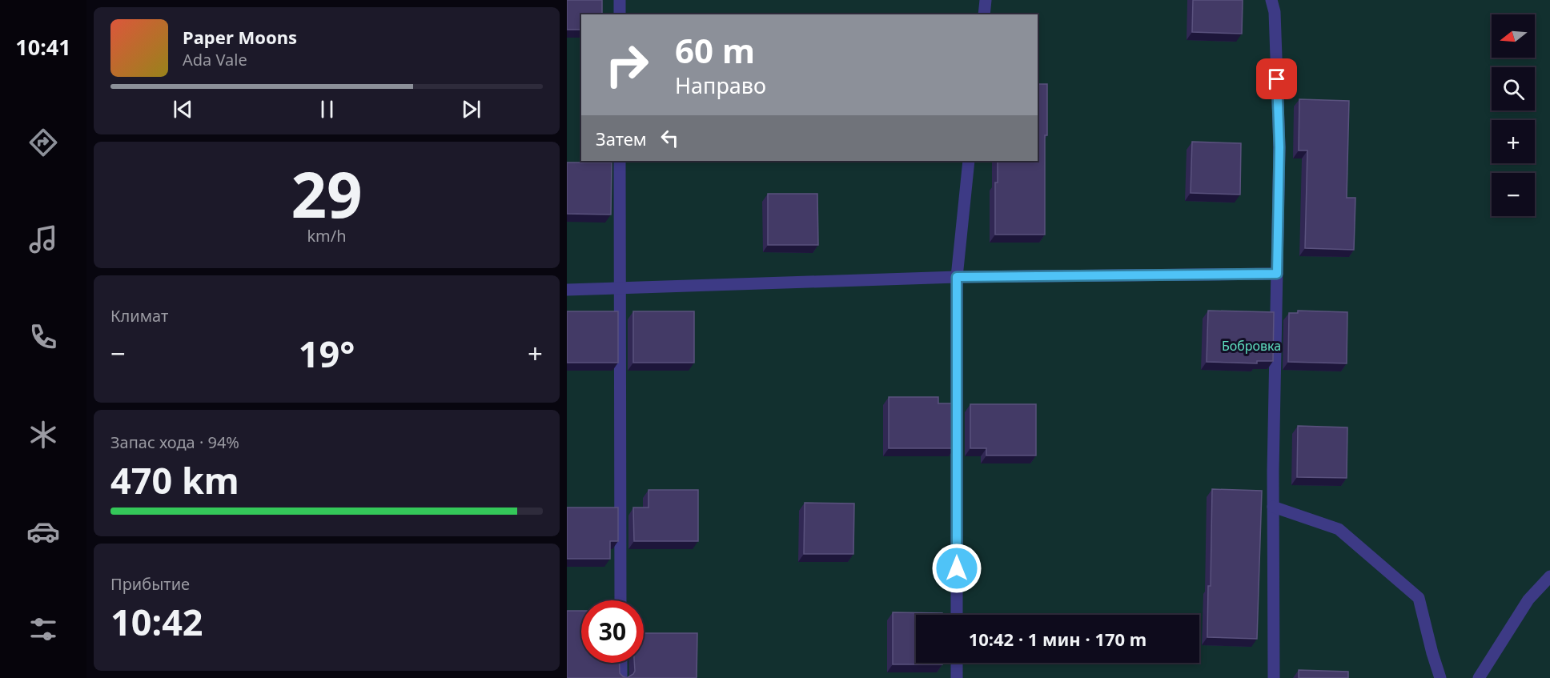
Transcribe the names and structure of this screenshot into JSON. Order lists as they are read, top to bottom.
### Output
{
  "parks": ["Бобровка"],
  "north": "left",
  "page": {
    "tabs": "10:41",
    "map_buttons": ["+", "−"],
    "turn": ["60 m", "Направо"],
    "song": ["Paper Moons", "Ada Vale"],
    "then": "Затем",
    "tile": [
      ["29", "km/h"],
      "Климат",
      ["Запас хода · 94%", "470 km"],
      ["Прибытие", "10:42"]
    ],
    "heat": ["−", "19°", "+"],
    "limit": "30",
    "trip": "10:42 · 1 мин · 170 m"
  }
}
